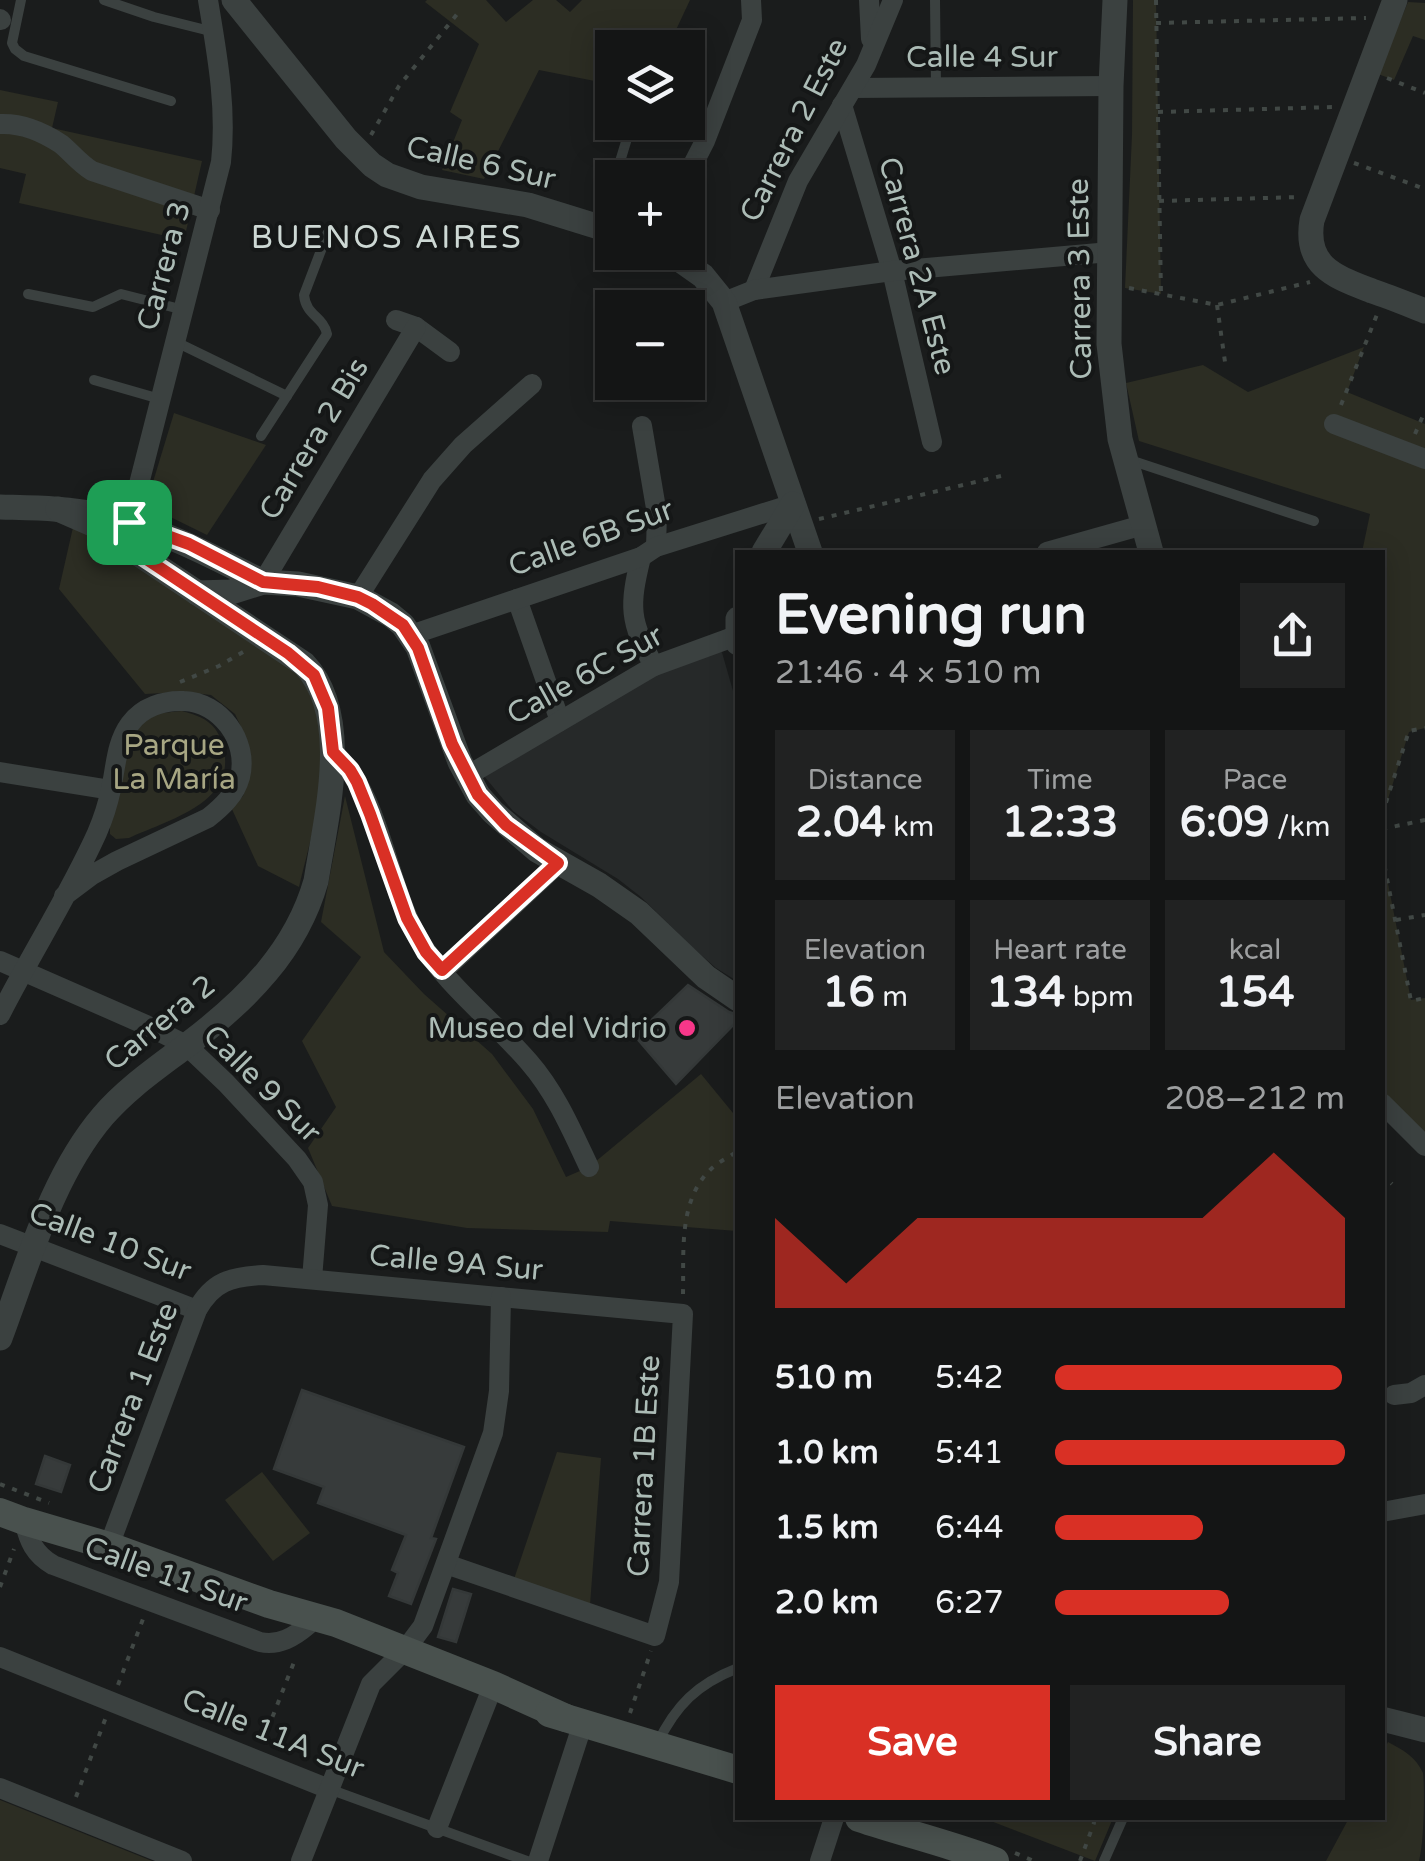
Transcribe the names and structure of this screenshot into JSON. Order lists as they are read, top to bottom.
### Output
{
  "streets": {
    "street": [
      "Calle 4 Sur",
      "Carrera 2 Este",
      "Calle 6 Sur",
      "Carrera 3",
      "Carrera 2A Este",
      "Carrera 3 Este",
      "Carrera 2 Bis",
      "Calle 6B Sur",
      "Calle 6C Sur",
      "Carrera 2",
      "Calle 9 Sur",
      "Calle 10 Sur",
      "Calle 9A Sur",
      "Carrera 1 Este",
      "Carrera 1B Este",
      "Calle 11 Sur",
      "Calle 11A Sur"
    ]
  },
  "crossings": [
    ["Calle 4 Sur", "Carrera 2 Este"],
    ["Calle 4 Sur", "Carrera 2A Este"],
    ["Calle 4 Sur", "Carrera 3 Este"],
    ["Carrera 2 Este", "Carrera 2A Este"],
    ["Carrera 3", "Carrera 2"],
    ["Carrera 2", "Calle 9 Sur"],
    ["Carrera 2", "Calle 10 Sur"],
    ["Calle 9 Sur", "Calle 9A Sur"],
    ["Calle 10 Sur", "Carrera 1 Este"],
    ["Calle 9A Sur", "Carrera 1 Este"],
    ["Calle 9A Sur", "Carrera 1B Este"]
  ],
  "districts": ["BUENOS AIRES"],
  "parks": ["Parque La María"],
  "places": ["Museo del Vidrio"],
  "page": {
    "map_buttons": ["+", "−"],
    "heading": ["Evening run", "21:46 · 4 × 510 m"],
    "stats": [
      ["Distance", "2.04 km"],
      ["Time", "12:33"],
      ["Pace", "6:09 /km"],
      ["Elevation", "16 m"],
      ["Heart rate", "134 bpm"],
      ["kcal", "154"]
    ],
    "chart": ["Elevation", "208–212 m"],
    "list": [
      {
        "name": "510 m",
        "note": "5:42"
      },
      {
        "name": "1.0 km",
        "note": "5:41"
      },
      {
        "name": "1.5 km",
        "note": "6:44"
      },
      {
        "name": "2.0 km",
        "note": "6:27"
      }
    ],
    "buttons": ["Save", "Share"]
  }
}
